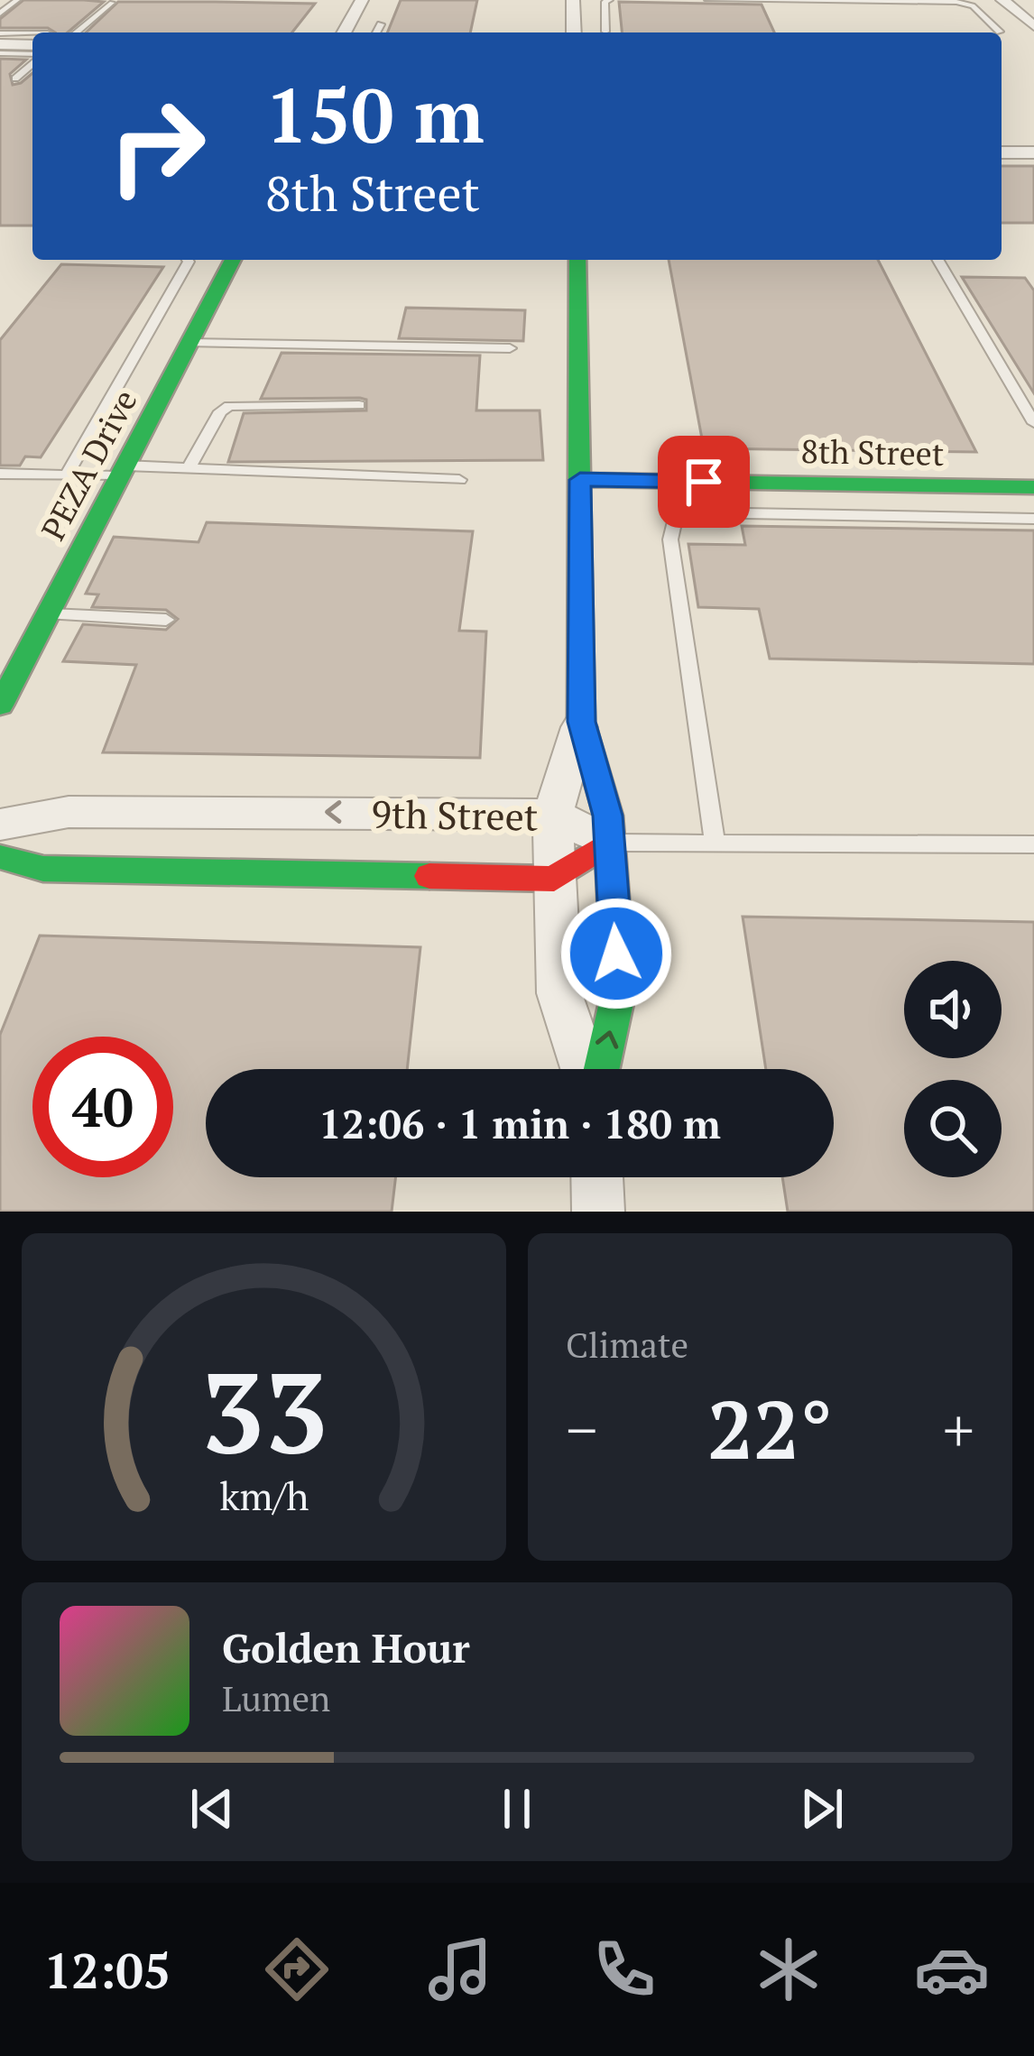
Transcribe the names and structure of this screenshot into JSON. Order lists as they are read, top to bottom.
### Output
{
  "streets": {
    "street": ["8th Street", "PEZA Drive", "9th Street"]
  },
  "page": {
    "turn": ["150 m", "8th Street"],
    "limit": "40",
    "trip": "12:06 · 1 min · 180 m",
    "tile": "Climate",
    "heat": ["−", "22°", "+"],
    "song": ["Golden Hour", "Lumen"],
    "tabs": "12:05",
    "gauge": ["33", "km/h"]
  }
}
